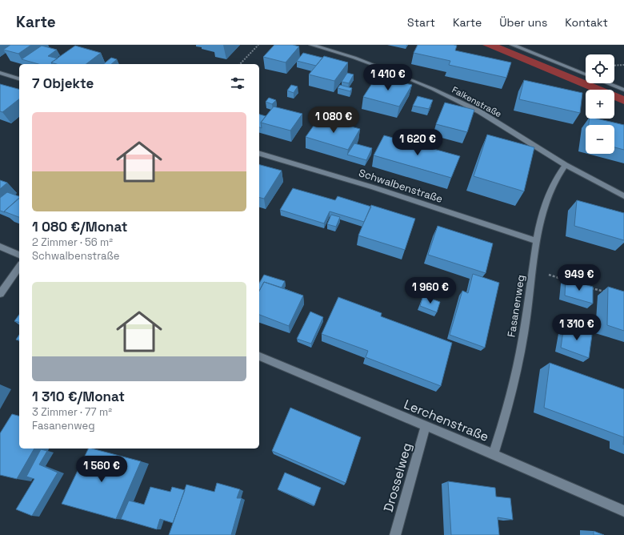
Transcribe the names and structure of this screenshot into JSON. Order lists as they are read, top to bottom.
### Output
{
  "streets": {
    "street": [
      "Falkenstraße",
      "Schwalbenstraße",
      "Fasanenweg",
      "Lerchenstraße",
      "Drosselweg"
    ]
  },
  "crossings": [
    ["Falkenstraße", "Fasanenweg"],
    ["Schwalbenstraße", "Fasanenweg"],
    ["Fasanenweg", "Lerchenstraße"],
    ["Lerchenstraße", "Drosselweg"]
  ],
  "page": {
    "header": "Karte",
    "nav": [
      "Start",
      "Karte",
      "Über uns",
      "Kontakt"
    ],
    "map_buttons": ["+", "−"],
    "price": [
      "1 410 €",
      "1 080 €",
      "1 620 €",
      "949 €",
      "1 960 €",
      "1 310 €",
      "1 560 €"
    ],
    "heading": "7 Objekte",
    "list": [
      {
        "name": "1 080 €/Monat",
        "note": "2 Zimmer · 56 m² · Schwalbenstraße"
      },
      {
        "name": "1 310 €/Monat",
        "note": "3 Zimmer · 77 m² · Fasanenweg"
      }
    ]
  }
}
